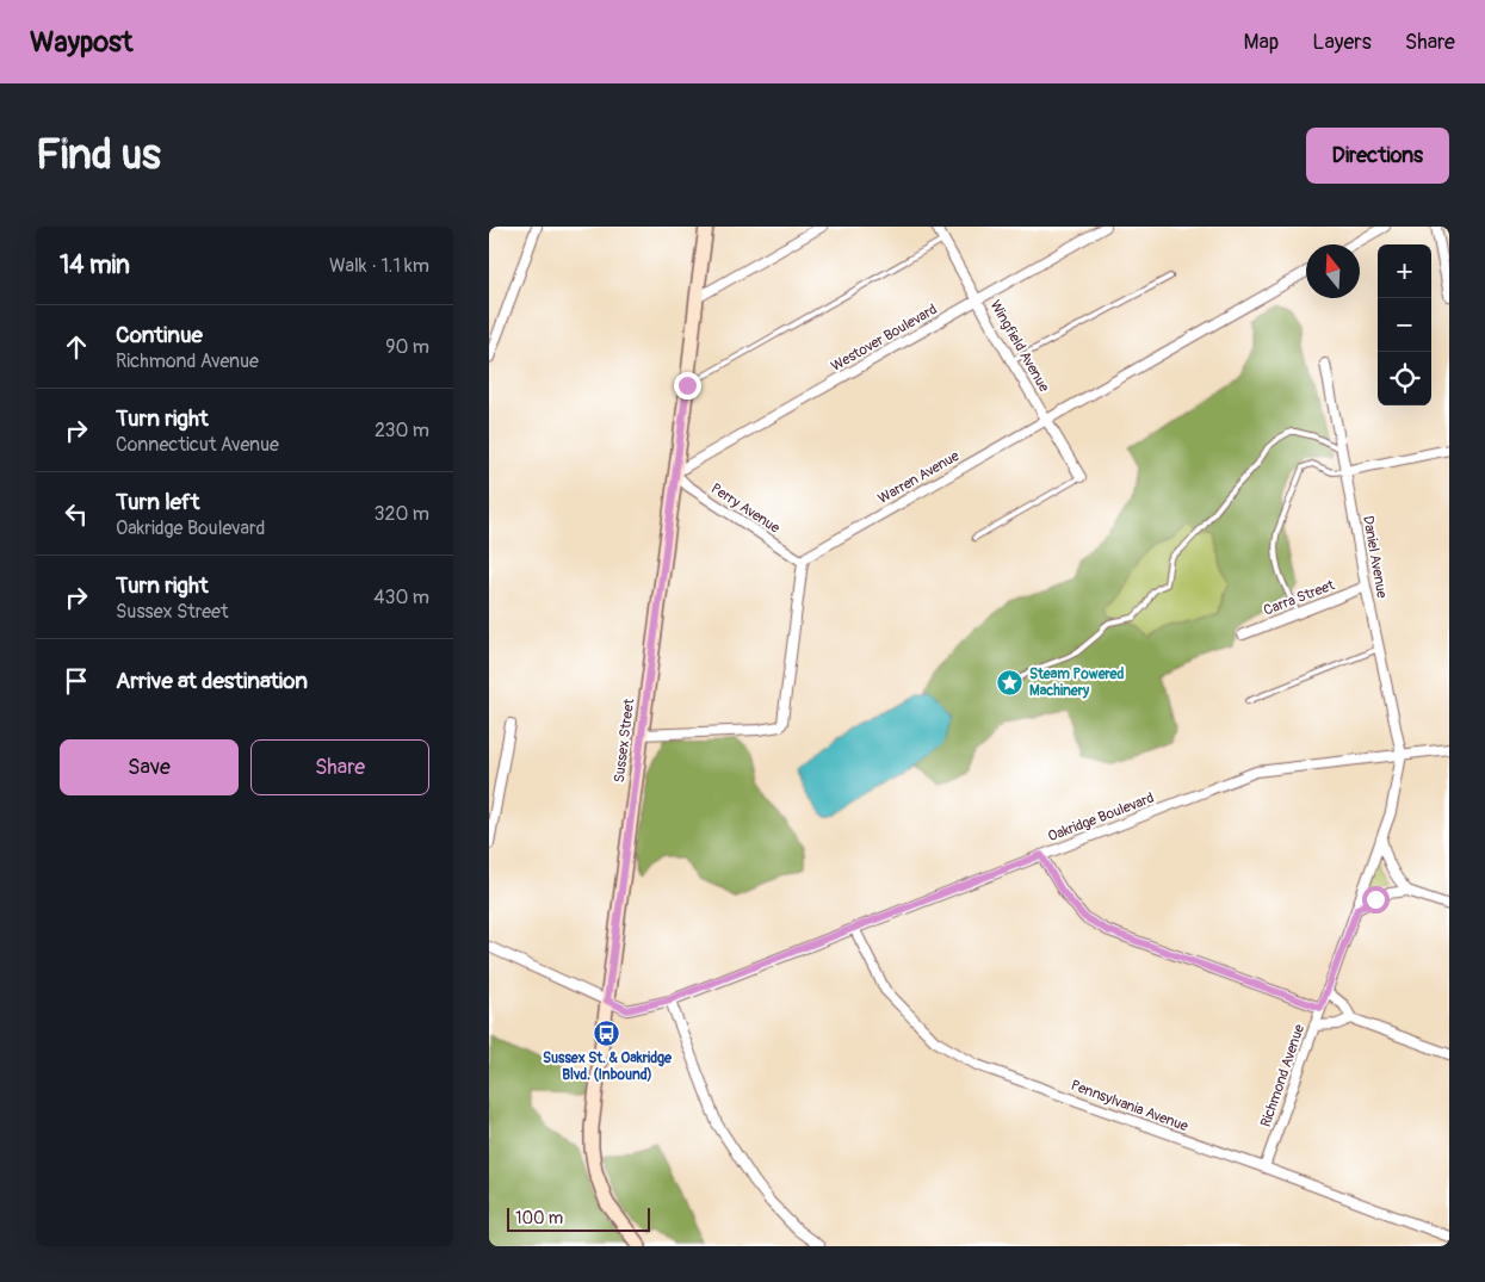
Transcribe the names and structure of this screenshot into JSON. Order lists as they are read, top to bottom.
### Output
{
  "streets": {
    "street": [
      "Westover Boulevard",
      "Wingfield Avenue",
      "Warren Avenue",
      "Perry Avenue",
      "Daniel Avenue",
      "Carra Street",
      "Sussex Street",
      "Oakridge Boulevard",
      "Richmond Avenue",
      "Pennsylvania Avenue"
    ]
  },
  "crossings": [
    ["Westover Boulevard", "Wingfield Avenue"],
    ["Westover Boulevard", "Perry Avenue"],
    ["Westover Boulevard", "Sussex Street"],
    ["Wingfield Avenue", "Warren Avenue"],
    ["Warren Avenue", "Perry Avenue"],
    ["Perry Avenue", "Sussex Street"],
    ["Daniel Avenue", "Carra Street"],
    ["Daniel Avenue", "Oakridge Boulevard"],
    ["Daniel Avenue", "Richmond Avenue"],
    ["Sussex Street", "Oakridge Boulevard"],
    ["Oakridge Boulevard", "Richmond Avenue"],
    ["Oakridge Boulevard", "Pennsylvania Avenue"],
    ["Richmond Avenue", "Pennsylvania Avenue"]
  ],
  "places": {
    "place": ["Steam Powered Machinery"],
    "bus stop": ["Sussex St. & Oakridge Blvd. (Inbound)"]
  },
  "scale_bar": "100 m",
  "north": "top",
  "page": {
    "header": "Waypost",
    "nav": ["Map", "Layers", "Share"],
    "buttons": [
      "Directions",
      ["Save", "Share"]
    ],
    "title": "Find us",
    "heading": ["14 min", "Walk · 1.1 km"],
    "map_buttons": ["+", "−"],
    "list": [
      ["Continue", "Richmond Avenue", "90 m"],
      ["Turn right", "Connecticut Avenue", "230 m"],
      ["Turn left", "Oakridge Boulevard", "320 m"],
      ["Turn right", "Sussex Street", "430 m"],
      "Arrive at destination"
    ],
    "scale": "100 m"
  }
}
